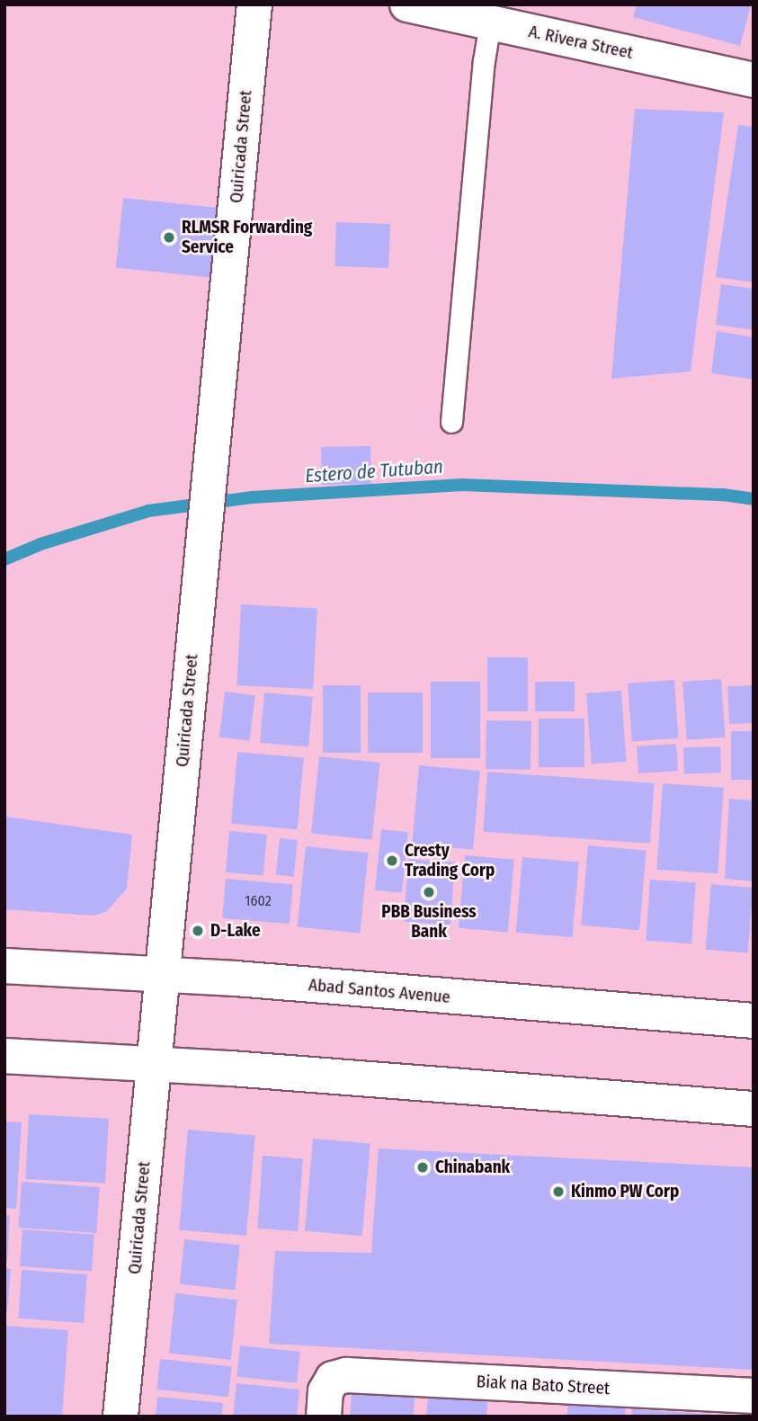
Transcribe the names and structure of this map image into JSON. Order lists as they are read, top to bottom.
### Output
{
  "streets": {
    "street": [
      "A. Rivera Street",
      "Quiricada Street",
      "Abad Santos Avenue",
      "Biak na Bato Street"
    ]
  },
  "crossings": [
    ["Quiricada Street", "Abad Santos Avenue"]
  ],
  "water": ["Estero de Tutuban"],
  "places": [
    "RLMSR Forwarding Service",
    "Cresty Trading Corp",
    "PBB Business Bank",
    "D-Lake",
    "Chinabank",
    "Kinmo PW Corp"
  ],
  "house_numbers": ["1602"]
}
